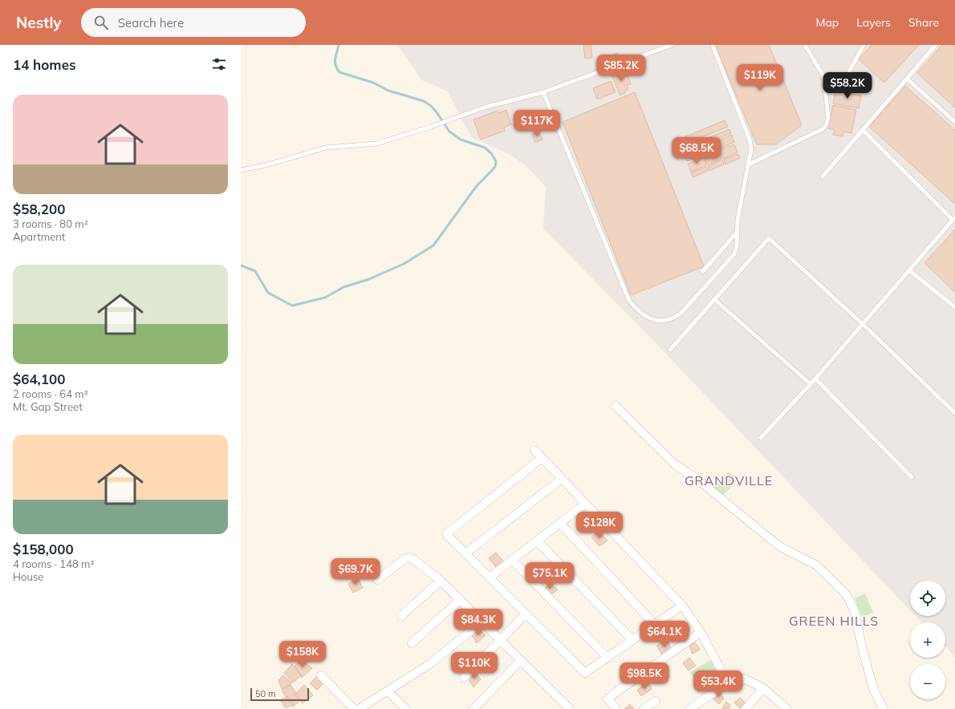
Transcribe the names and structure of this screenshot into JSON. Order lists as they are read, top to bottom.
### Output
{
  "districts": ["GRANDVILLE", "GREEN HILLS"],
  "scale_bar": "50 m",
  "page": {
    "header": "Nestly",
    "search": "Search here",
    "nav": ["Map", "Layers", "Share"],
    "heading": "14 homes",
    "price": [
      "$85.2K",
      "$119K",
      "$58.2K",
      "$117K",
      "$68.5K",
      "$128K",
      "$69.7K",
      "$75.1K",
      "$84.3K",
      "$64.1K",
      "$158K",
      "$110K",
      "$98.5K",
      "$53.4K"
    ],
    "list": [
      {
        "name": "$58,200",
        "note": "3 rooms · 80 m² · Apartment"
      },
      {
        "name": "$64,100",
        "note": "2 rooms · 64 m² · Mt. Gap Street"
      },
      {
        "name": "$158,000",
        "note": "4 rooms · 148 m² · House"
      }
    ],
    "map_buttons": ["+", "−"],
    "scale": "50 m"
  }
}
